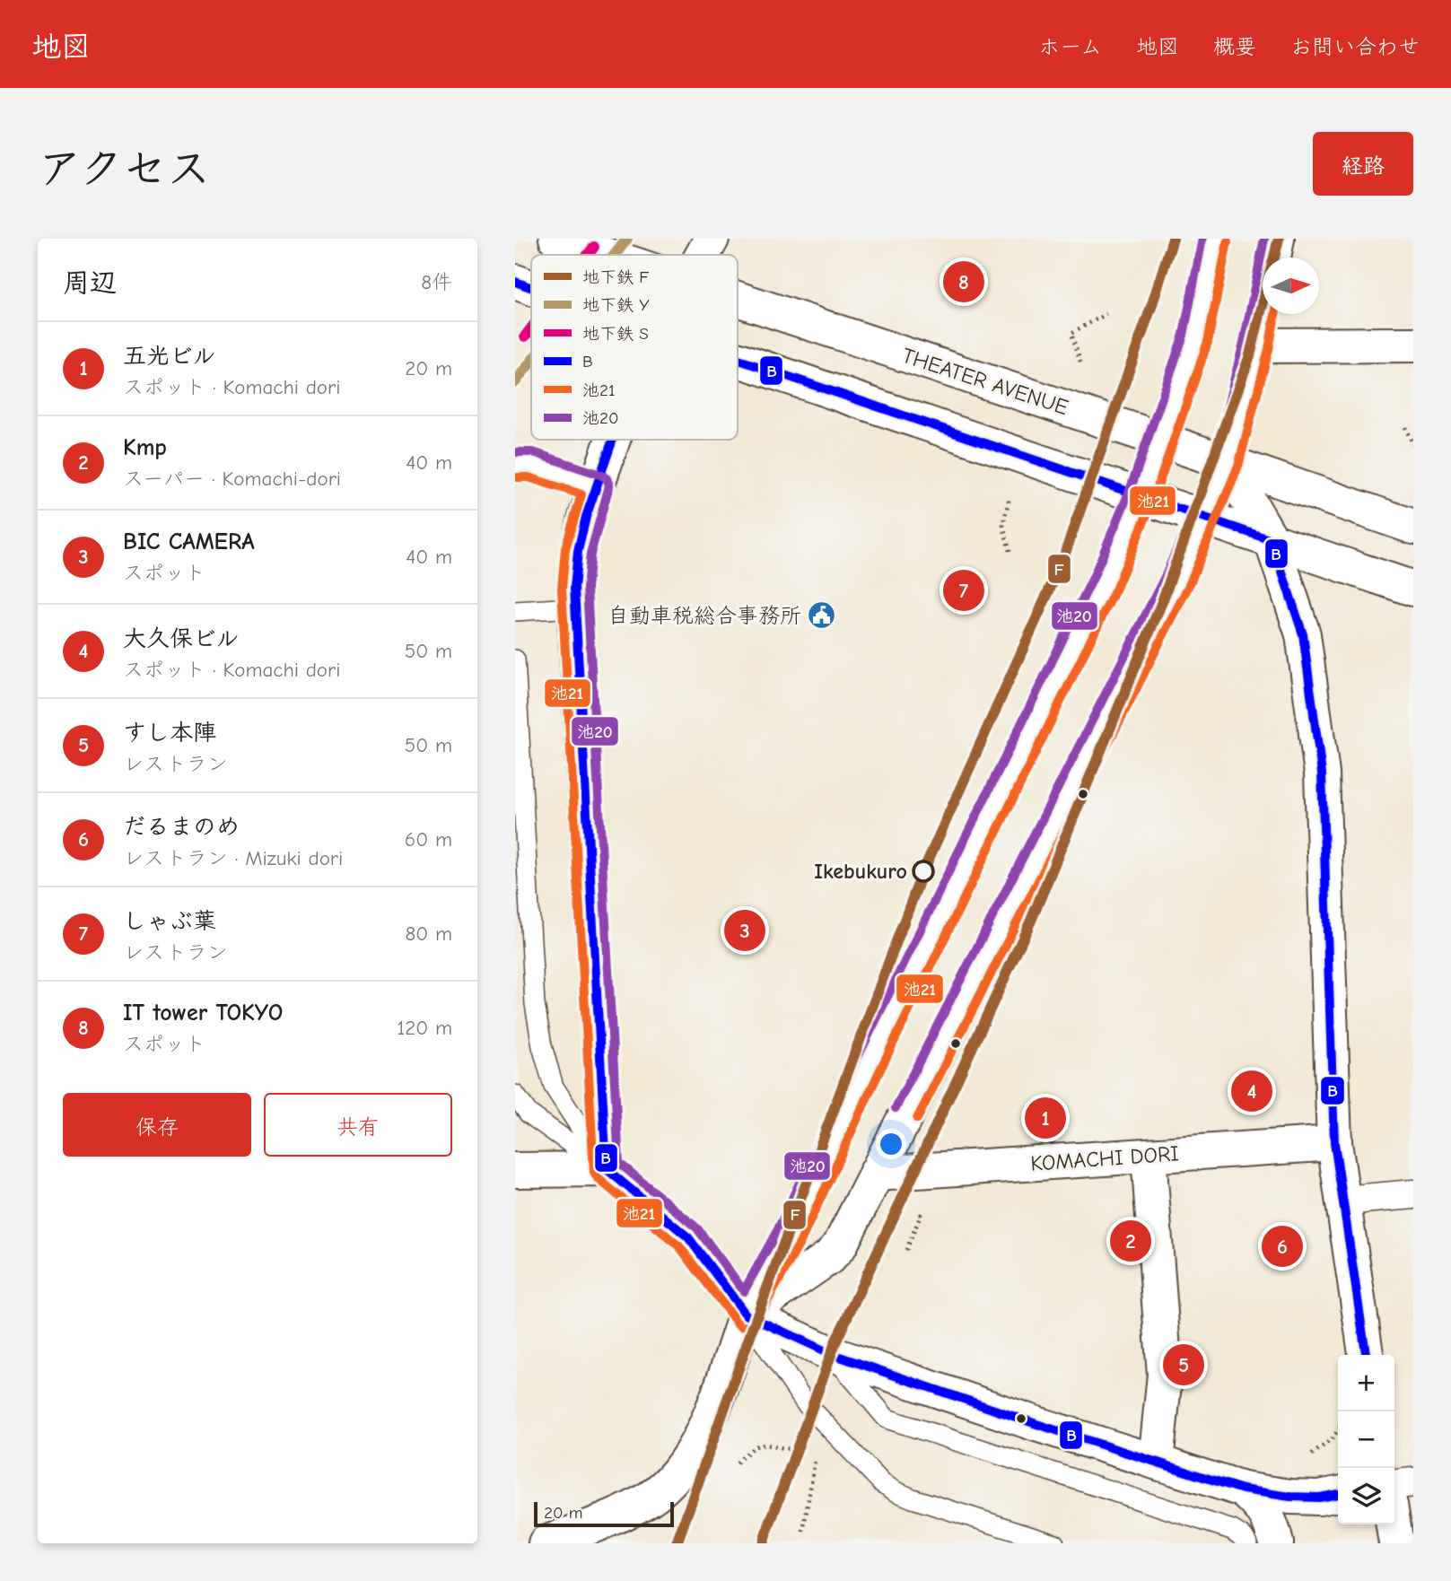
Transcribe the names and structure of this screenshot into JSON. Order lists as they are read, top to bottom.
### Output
{
  "streets": {
    "street": ["THEATER AVENUE", "KOMACHI DORI"]
  },
  "places": {
    "public building": ["自動車税総合事務所"],
    "other": ["Ikebukuro"]
  },
  "lines": [
    "metro line F",
    "metro line Y",
    "transit line 池20",
    "transit line 池21",
    "metro line S",
    "transit line B"
  ],
  "legend": [
    "地下鉄 F",
    "地下鉄 Y",
    "地下鉄 S",
    "B",
    "池21",
    "池20"
  ],
  "scale_bar": "20 m",
  "north": "right",
  "page": {
    "header": "地図",
    "nav": [
      "ホーム",
      "地図",
      "概要",
      "お問い合わせ"
    ],
    "title": "アクセス",
    "buttons": [
      "経路",
      ["保存", "共有"]
    ],
    "heading": ["周辺", "8件"],
    "pins": [
      "8",
      "7",
      "3",
      "4",
      "1",
      "2",
      "6",
      "5"
    ],
    "list": [
      {
        "mark": "1",
        "name": "五光ビル",
        "note": "スポット · Komachi dori",
        "value": "20 m"
      },
      {
        "mark": "2",
        "name": "Kmp",
        "note": "スーパー · Komachi-dori",
        "value": "40 m"
      },
      {
        "mark": "3",
        "name": "BIC CAMERA",
        "note": "スポット",
        "value": "40 m"
      },
      {
        "mark": "4",
        "name": "大久保ビル",
        "note": "スポット · Komachi dori",
        "value": "50 m"
      },
      {
        "mark": "5",
        "name": "すし本陣",
        "note": "レストラン",
        "value": "50 m"
      },
      {
        "mark": "6",
        "name": "だるまのめ",
        "note": "レストラン · Mizuki dori",
        "value": "60 m"
      },
      {
        "mark": "7",
        "name": "しゃぶ葉",
        "note": "レストラン",
        "value": "80 m"
      },
      {
        "mark": "8",
        "name": "IT tower TOKYO",
        "note": "スポット",
        "value": "120 m"
      }
    ],
    "map_buttons": ["+", "−"],
    "scale": "20 m"
  }
}
